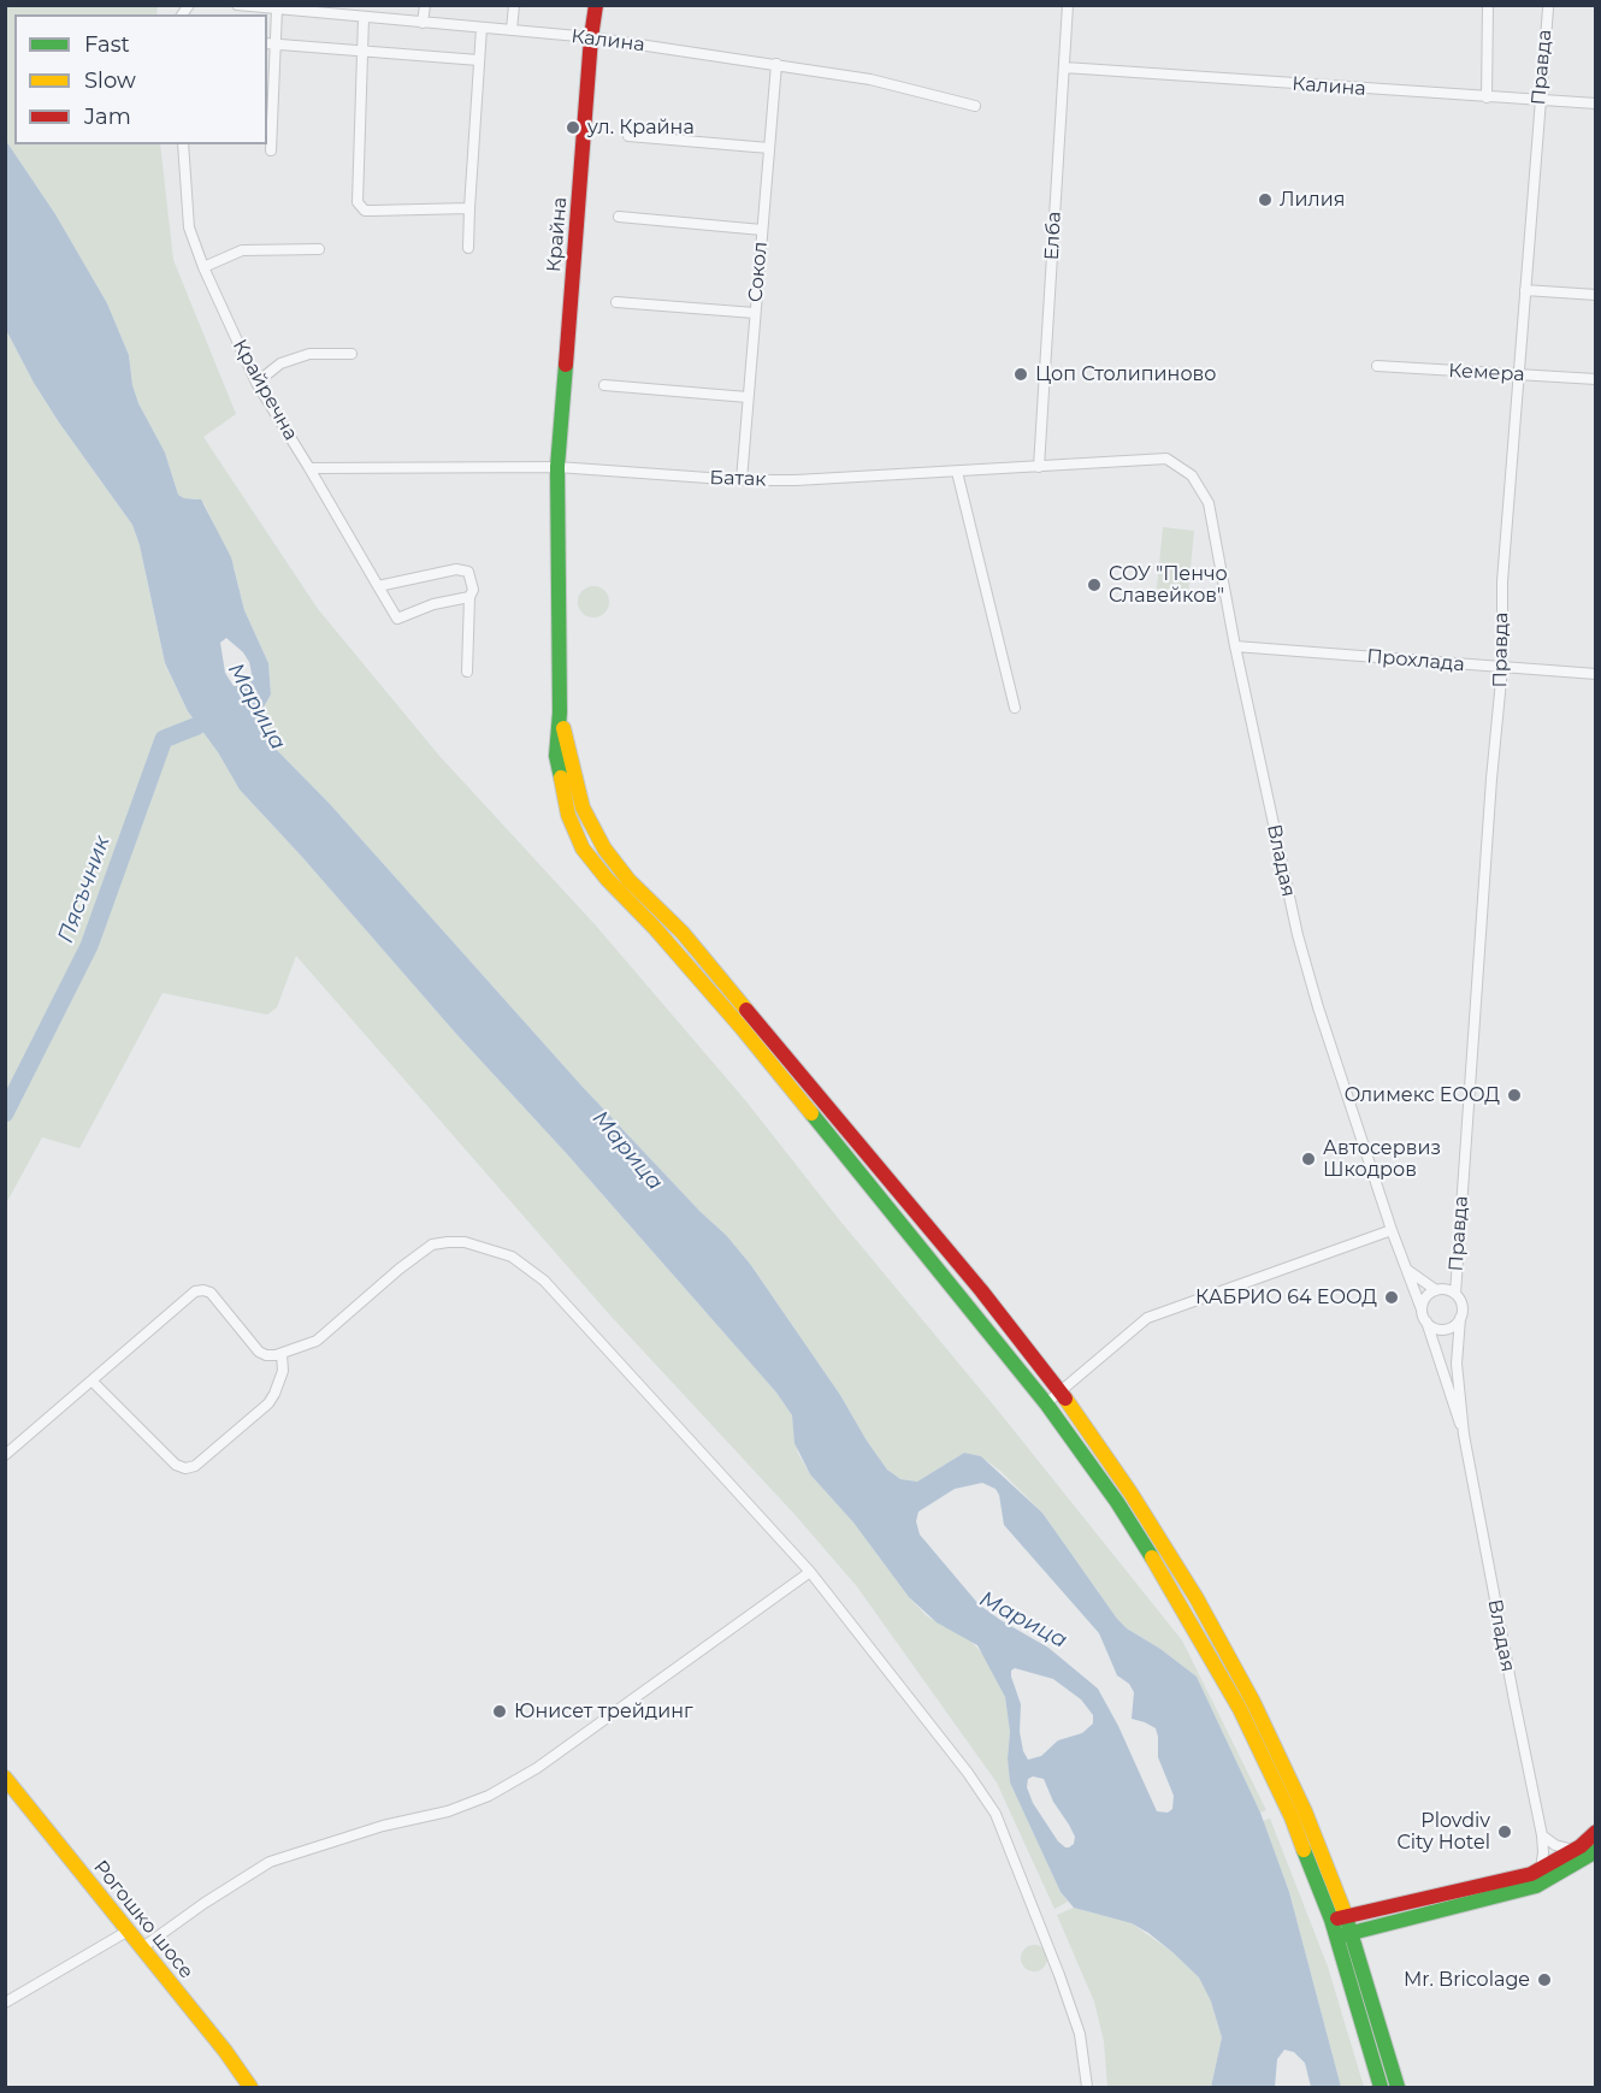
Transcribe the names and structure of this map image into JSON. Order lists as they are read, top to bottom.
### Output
{
  "streets": {
    "street": [
      "Калина",
      "Правда",
      "Крайна",
      "Елба",
      "Сокол",
      "Кемера",
      "Крайречна",
      "Батак",
      "Прохлада",
      "Владая",
      "Рогошко шосе"
    ]
  },
  "crossings": [
    ["Калина", "Правда"],
    ["Калина", "Крайна"],
    ["Калина", "Елба"],
    ["Калина", "Сокол"],
    ["Правда", "Кемера"],
    ["Правда", "Прохлада"],
    ["Правда", "Владая"],
    ["Крайна", "Батак"],
    ["Елба", "Батак"],
    ["Сокол", "Батак"],
    ["Крайречна", "Батак"],
    ["Батак", "Владая"],
    ["Прохлада", "Владая"]
  ],
  "water": ["Марица", "Пясъчник"],
  "places": [
    "ул. Крайна",
    "Лилия",
    "Цоп Столипиново",
    "СОУ \"Пенчо Славейков\"",
    "Олимекс ЕООД",
    "Автосервиз Шкодров",
    "КАБРИО 64 ЕООД",
    "Юнисет трейдинг",
    "Plovdiv City Hotel",
    "Mr. Bricolage"
  ],
  "legend": ["Fast", "Slow", "Jam"]
}
